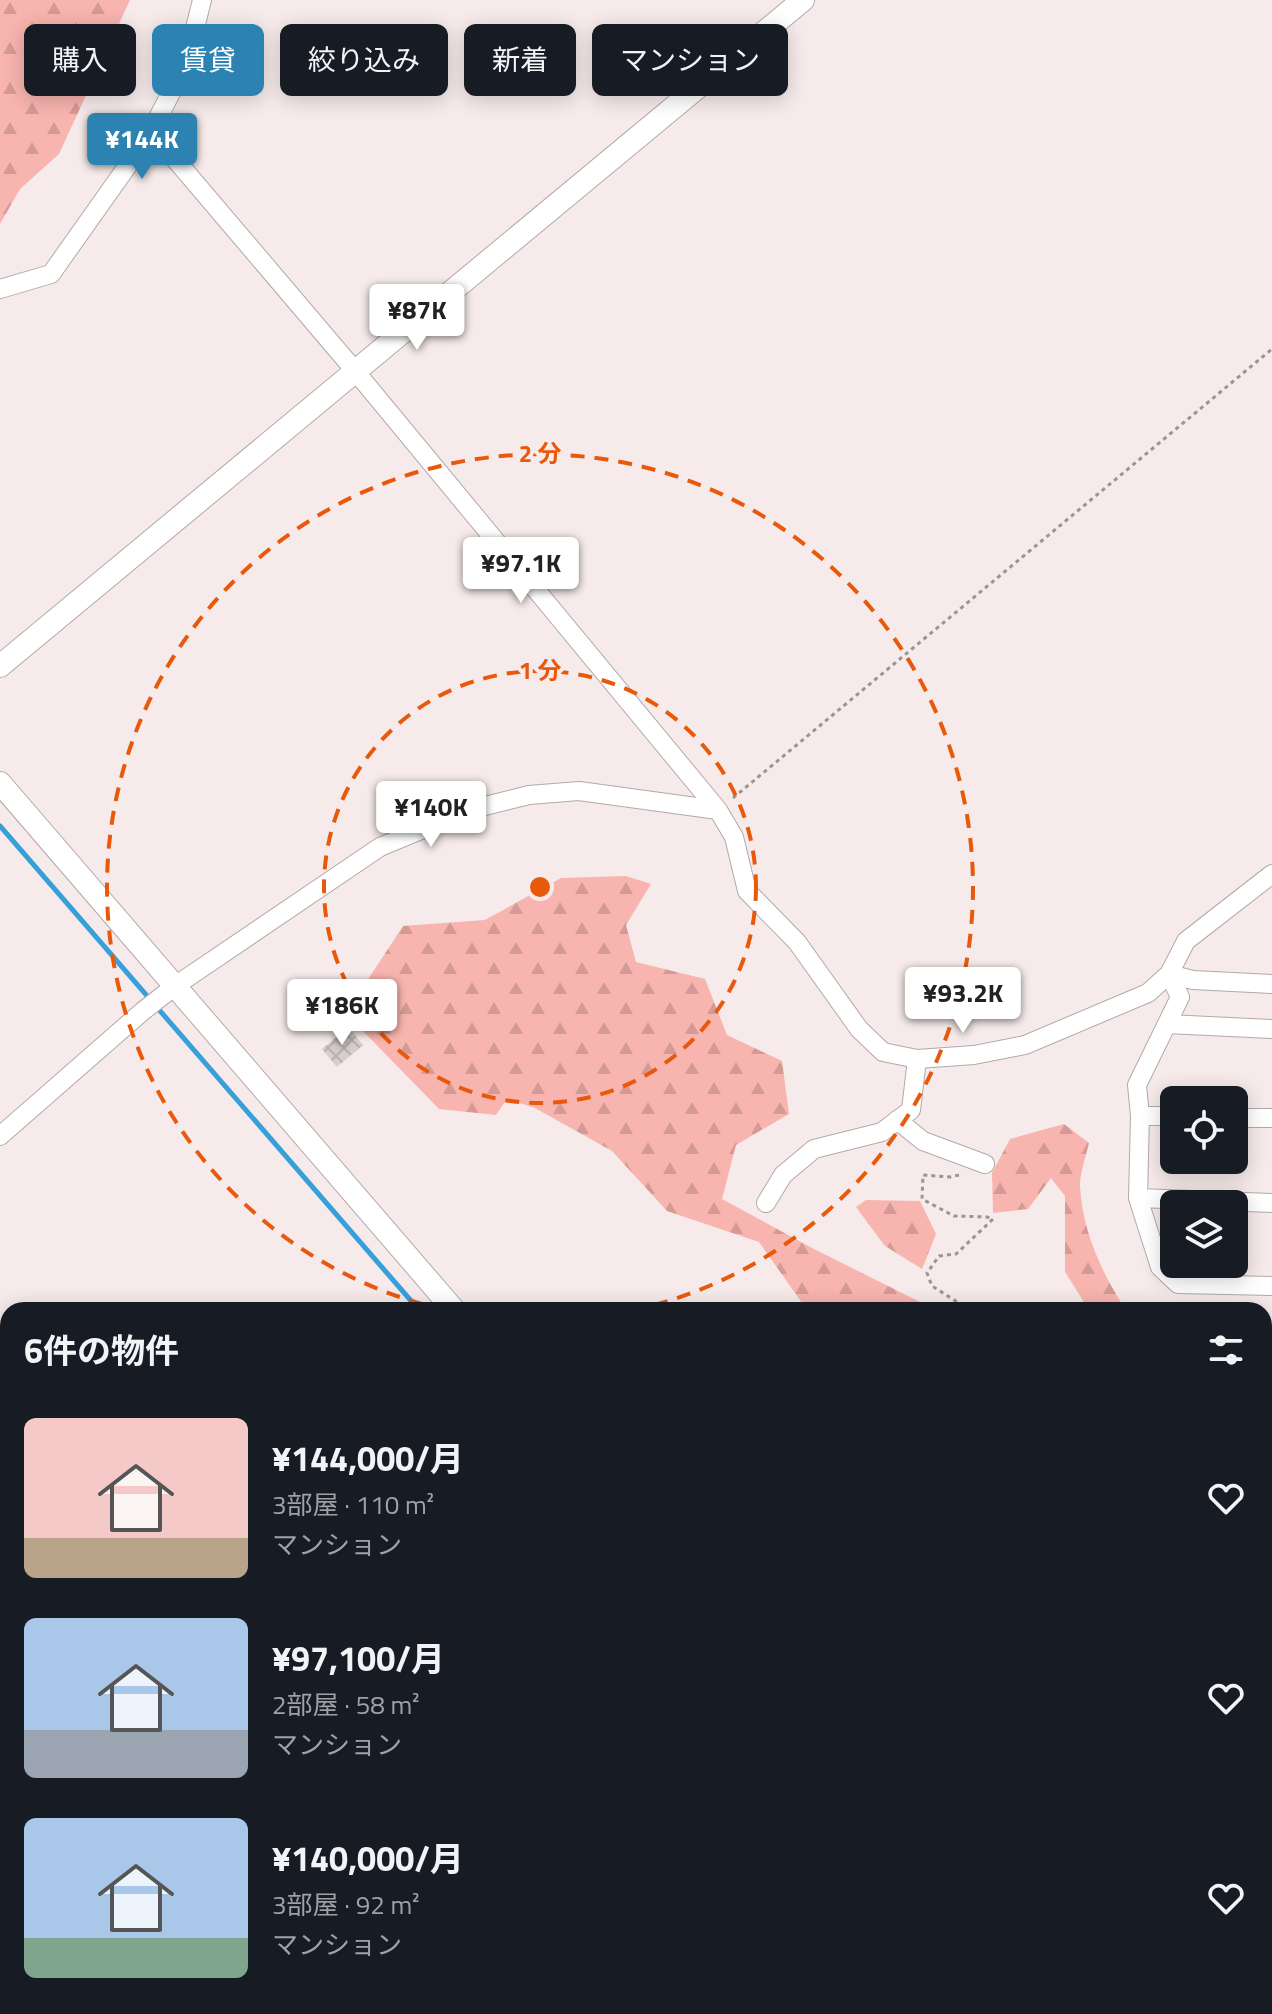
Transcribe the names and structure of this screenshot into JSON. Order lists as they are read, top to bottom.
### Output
{
  "page": {
    "chip": [
      "購入",
      "賃貸",
      "絞り込み",
      "新着",
      "マンション"
    ],
    "price": [
      "¥144K",
      "¥87K",
      "¥97.1K",
      "¥140K",
      "¥93.2K",
      "¥186K"
    ],
    "heading": "6件の物件",
    "list": [
      {
        "name": "¥144,000/月",
        "note": "3部屋 · 110 m² · マンション"
      },
      {
        "name": "¥97,100/月",
        "note": "2部屋 · 58 m² · マンション"
      },
      {
        "name": "¥140,000/月",
        "note": "3部屋 · 92 m² · マンション"
      }
    ]
  },
  "rings": ["2 分", "1 分"]
}
